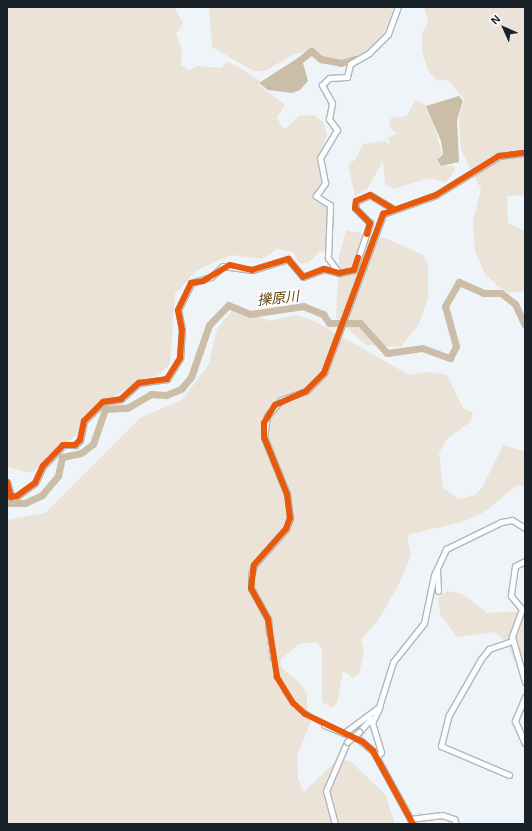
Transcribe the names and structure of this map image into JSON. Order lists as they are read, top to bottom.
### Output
{
  "water": ["擽原川"],
  "north": "top left"
}
